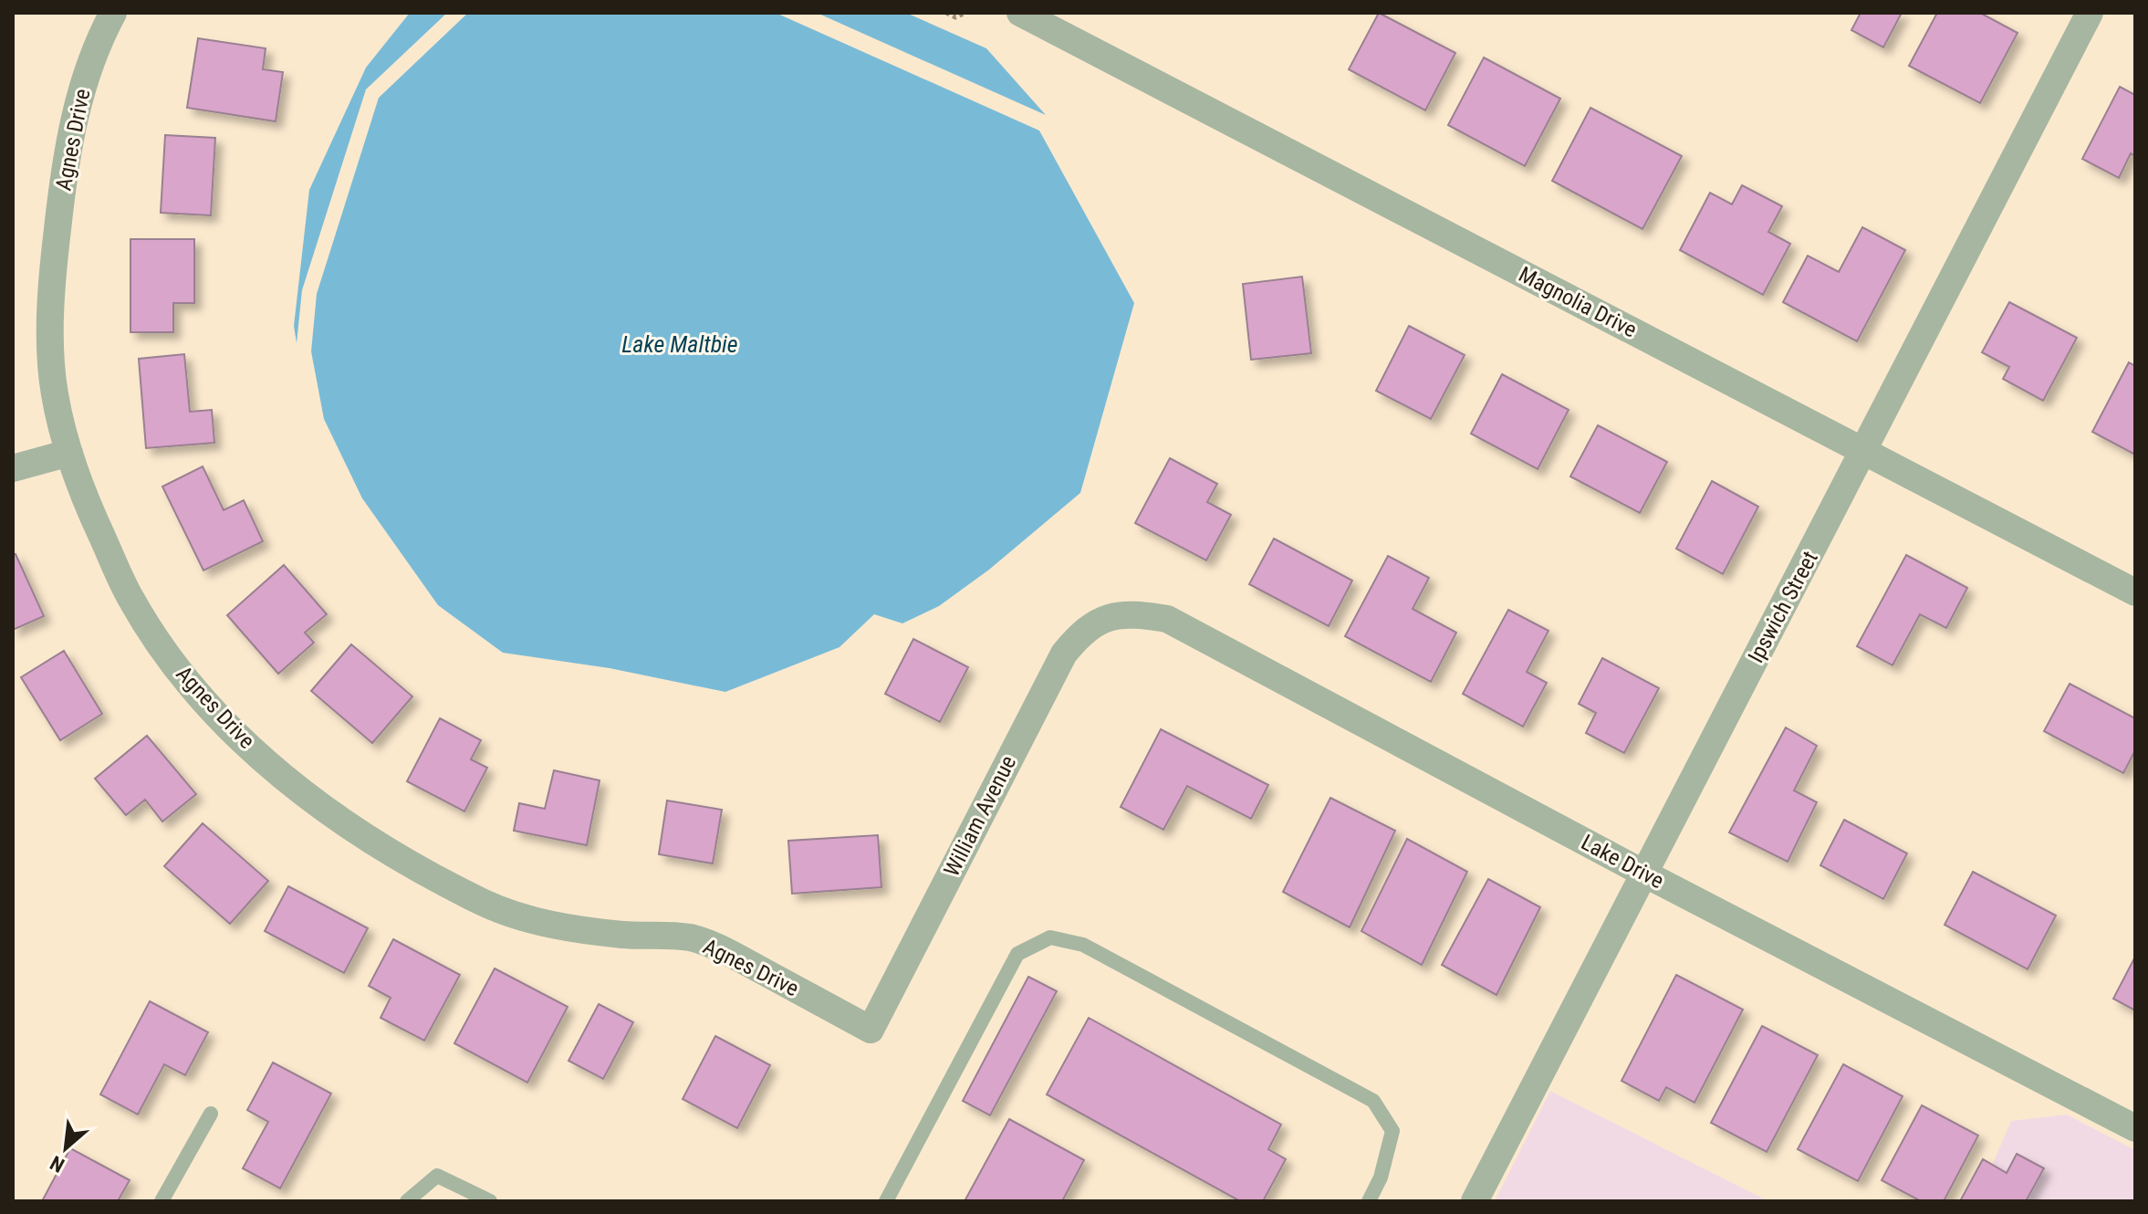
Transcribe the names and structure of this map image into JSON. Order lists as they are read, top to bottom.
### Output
{
  "streets": {
    "street": [
      "Agnes Drive",
      "Magnolia Drive",
      "Ipswich Street",
      "William Avenue",
      "Lake Drive"
    ]
  },
  "crossings": [
    ["Agnes Drive", "William Avenue"],
    ["Magnolia Drive", "Ipswich Street"],
    ["Ipswich Street", "Lake Drive"],
    ["William Avenue", "Lake Drive"]
  ],
  "water": ["Lake Maltbie"],
  "north": "bottom left"
}
